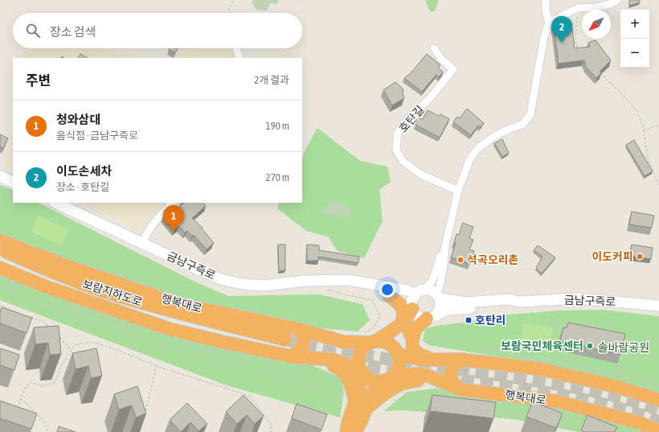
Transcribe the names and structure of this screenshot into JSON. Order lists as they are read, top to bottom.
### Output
{
  "streets": {
    "highway": ["보람지하도로", "행복대로"],
    "main road": ["금남구즉로"],
    "street": ["호탄길"]
  },
  "parks": ["솔바람공원"],
  "places": {
    "other": ["이도커피", "석곡오리촌", "보람국민체육센터"],
    "transit": ["호탄리"]
  },
  "north": "bottom left",
  "page": {
    "map_buttons": ["+", "−"],
    "search": "장소 검색",
    "pins": ["2", "1"],
    "heading": ["주변", "2개 결과"],
    "list": [
      {
        "mark": "1",
        "name": "청와삼대",
        "note": "음식점 · 금남구즉로",
        "value": "190 m"
      },
      {
        "mark": "2",
        "name": "이도손세차",
        "note": "장소 · 호탄길",
        "value": "270 m"
      }
    ]
  }
}
